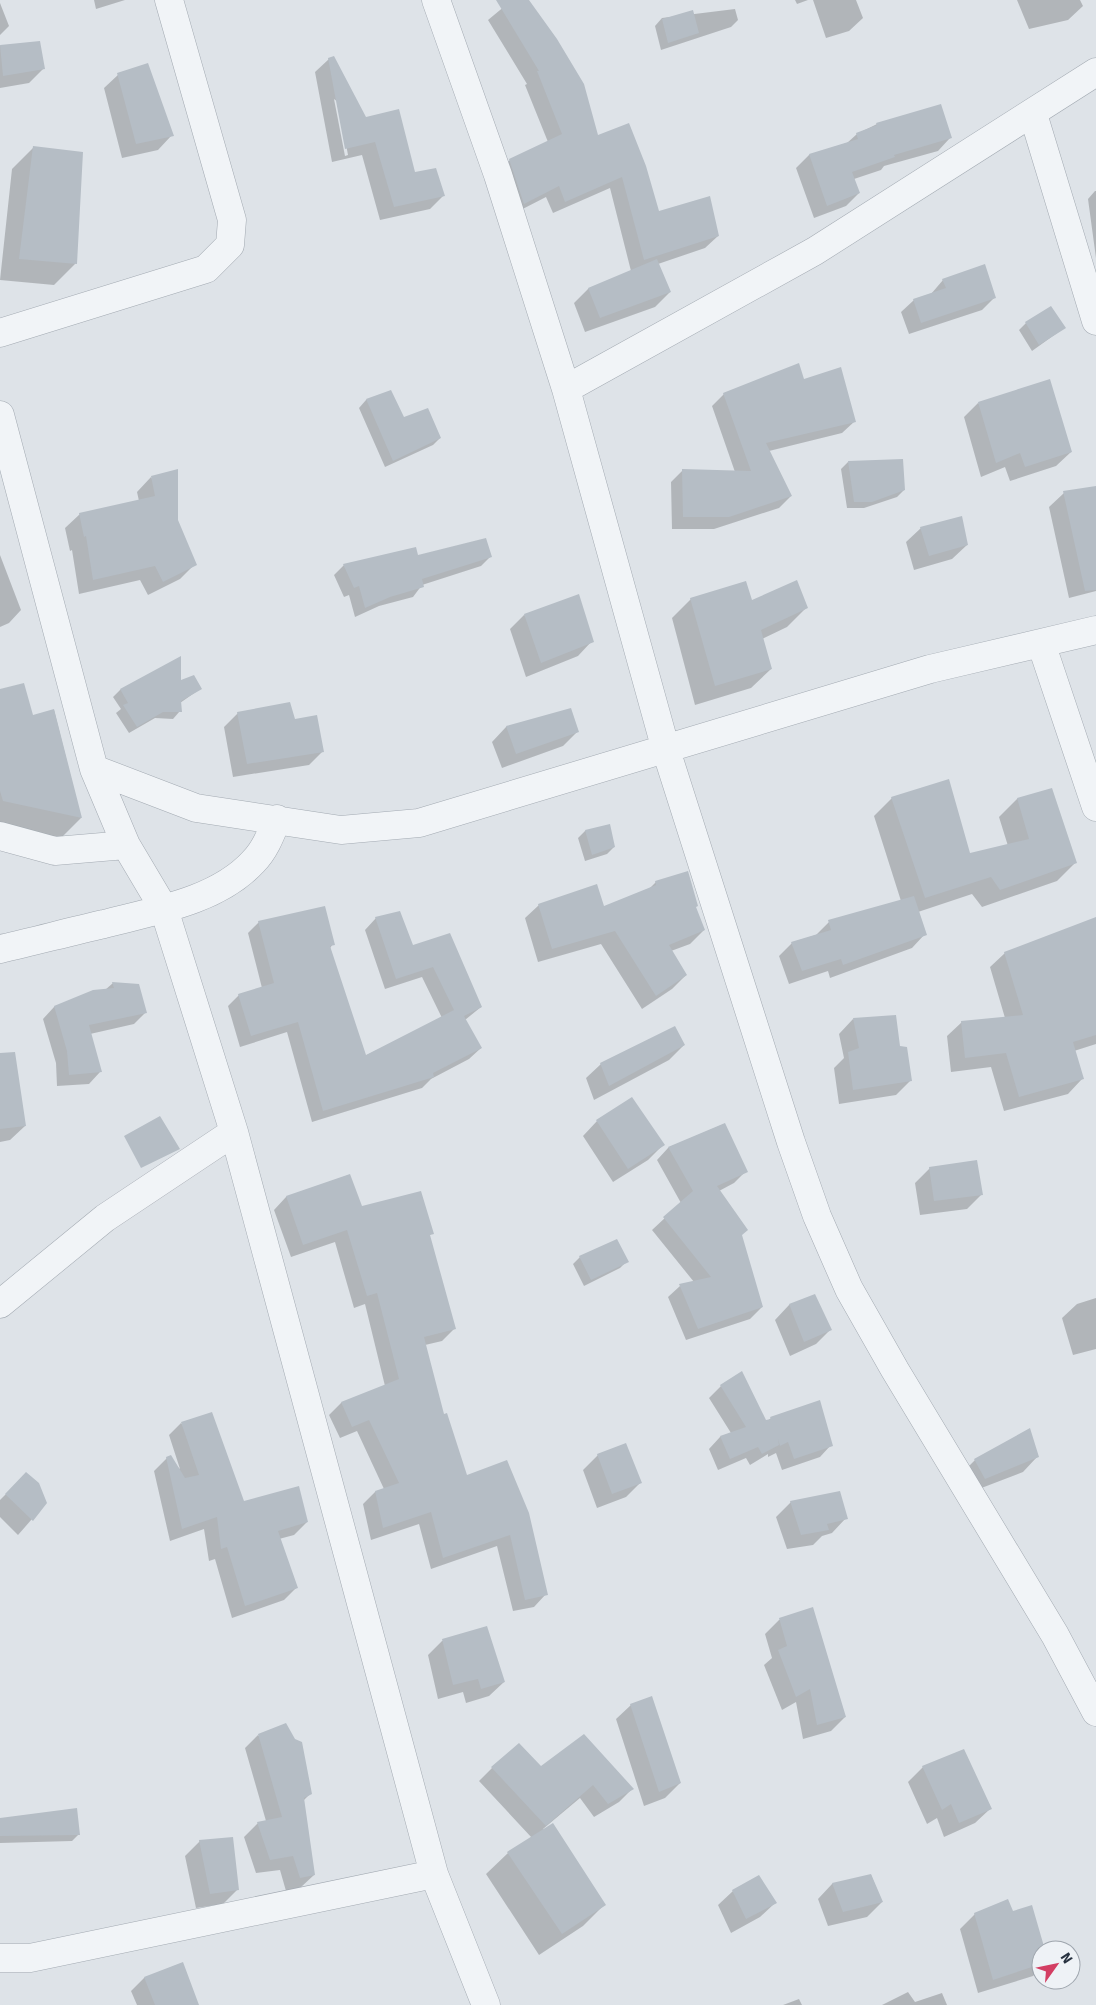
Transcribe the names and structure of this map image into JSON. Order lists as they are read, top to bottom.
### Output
{
  "north": "top right"
}
